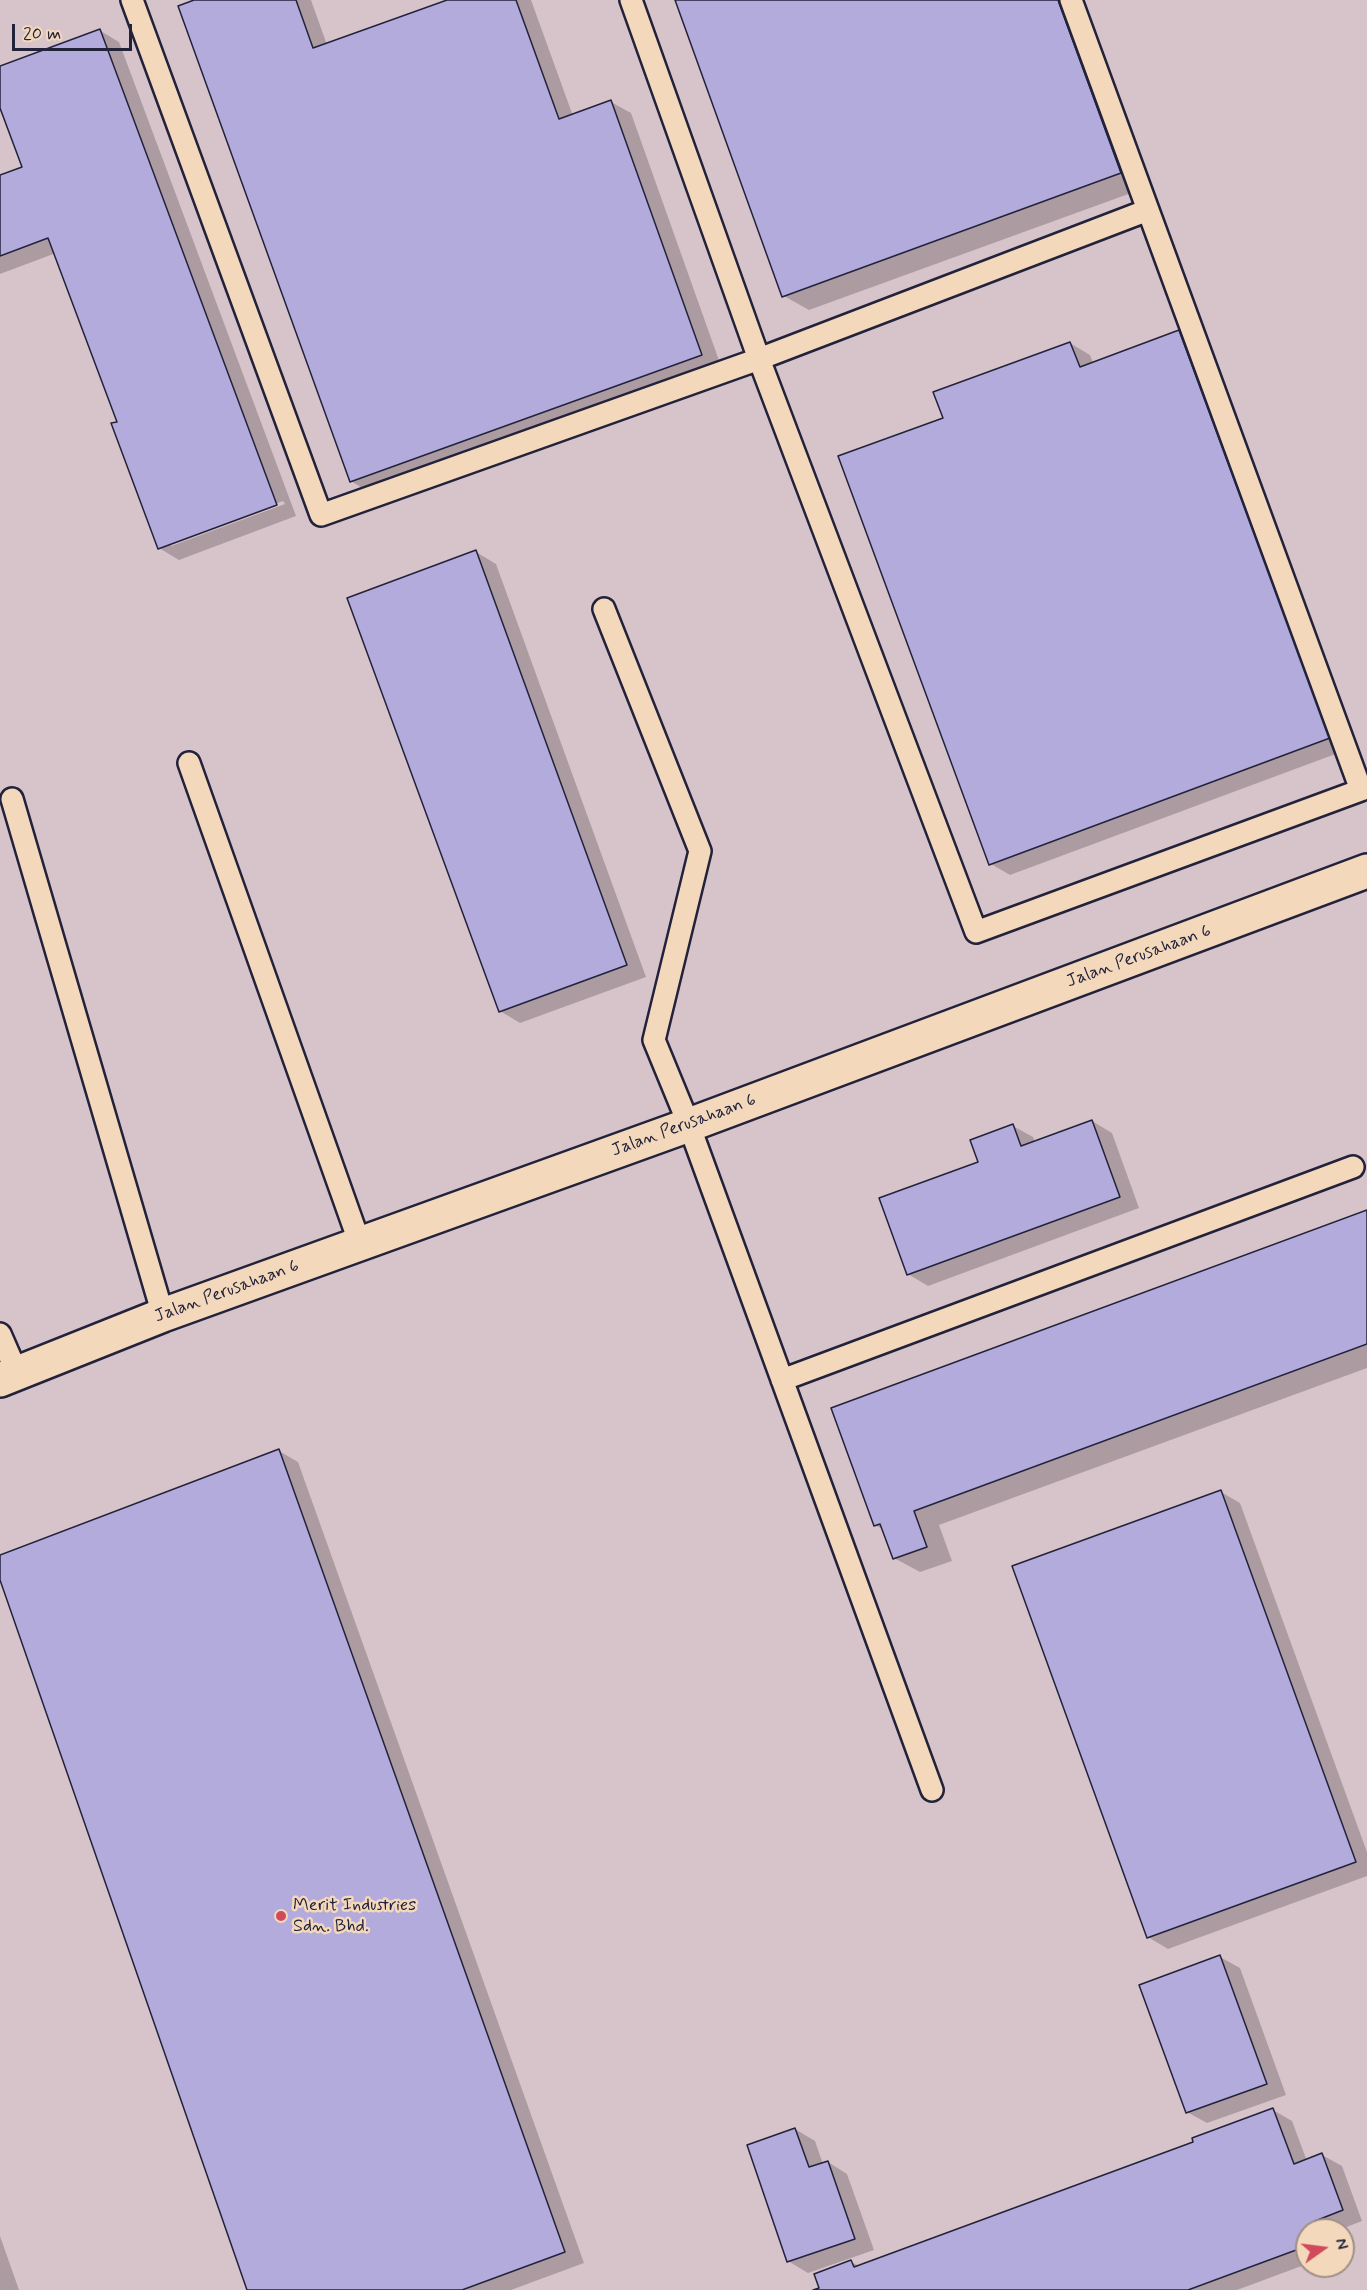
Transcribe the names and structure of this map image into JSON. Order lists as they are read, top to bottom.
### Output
{
  "streets": {
    "street": ["Jalan Perusahaan 6"]
  },
  "places": ["Merit Industries Sdn. Bhd."],
  "scale_bar": "20 m",
  "north": "right"
}
